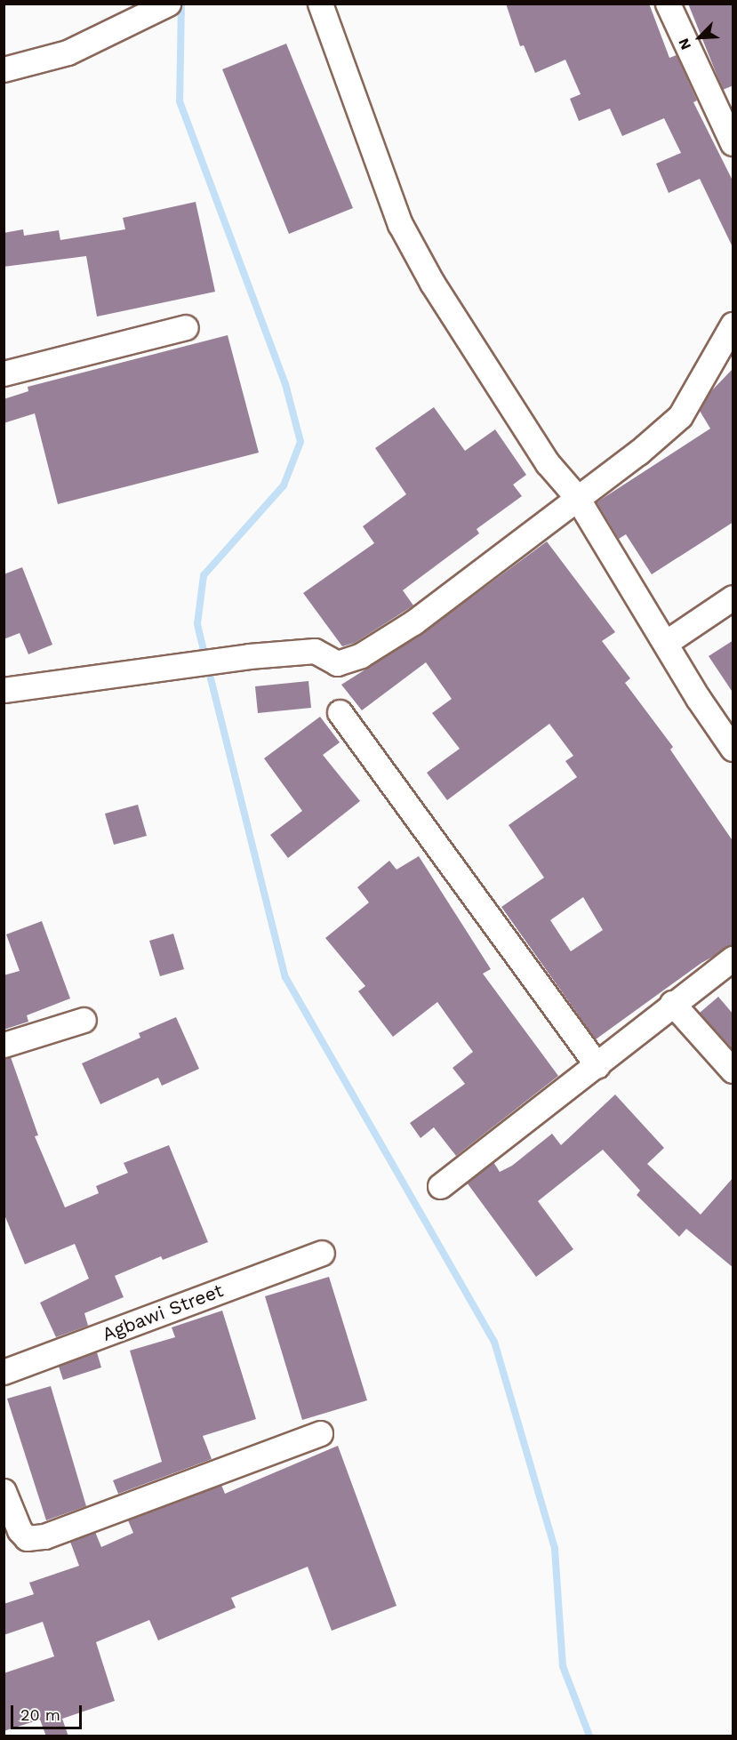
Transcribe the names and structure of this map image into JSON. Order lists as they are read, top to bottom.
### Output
{
  "streets": {
    "street": ["Agbawi Street"]
  },
  "scale_bar": "20 m",
  "north": "bottom left"
}
